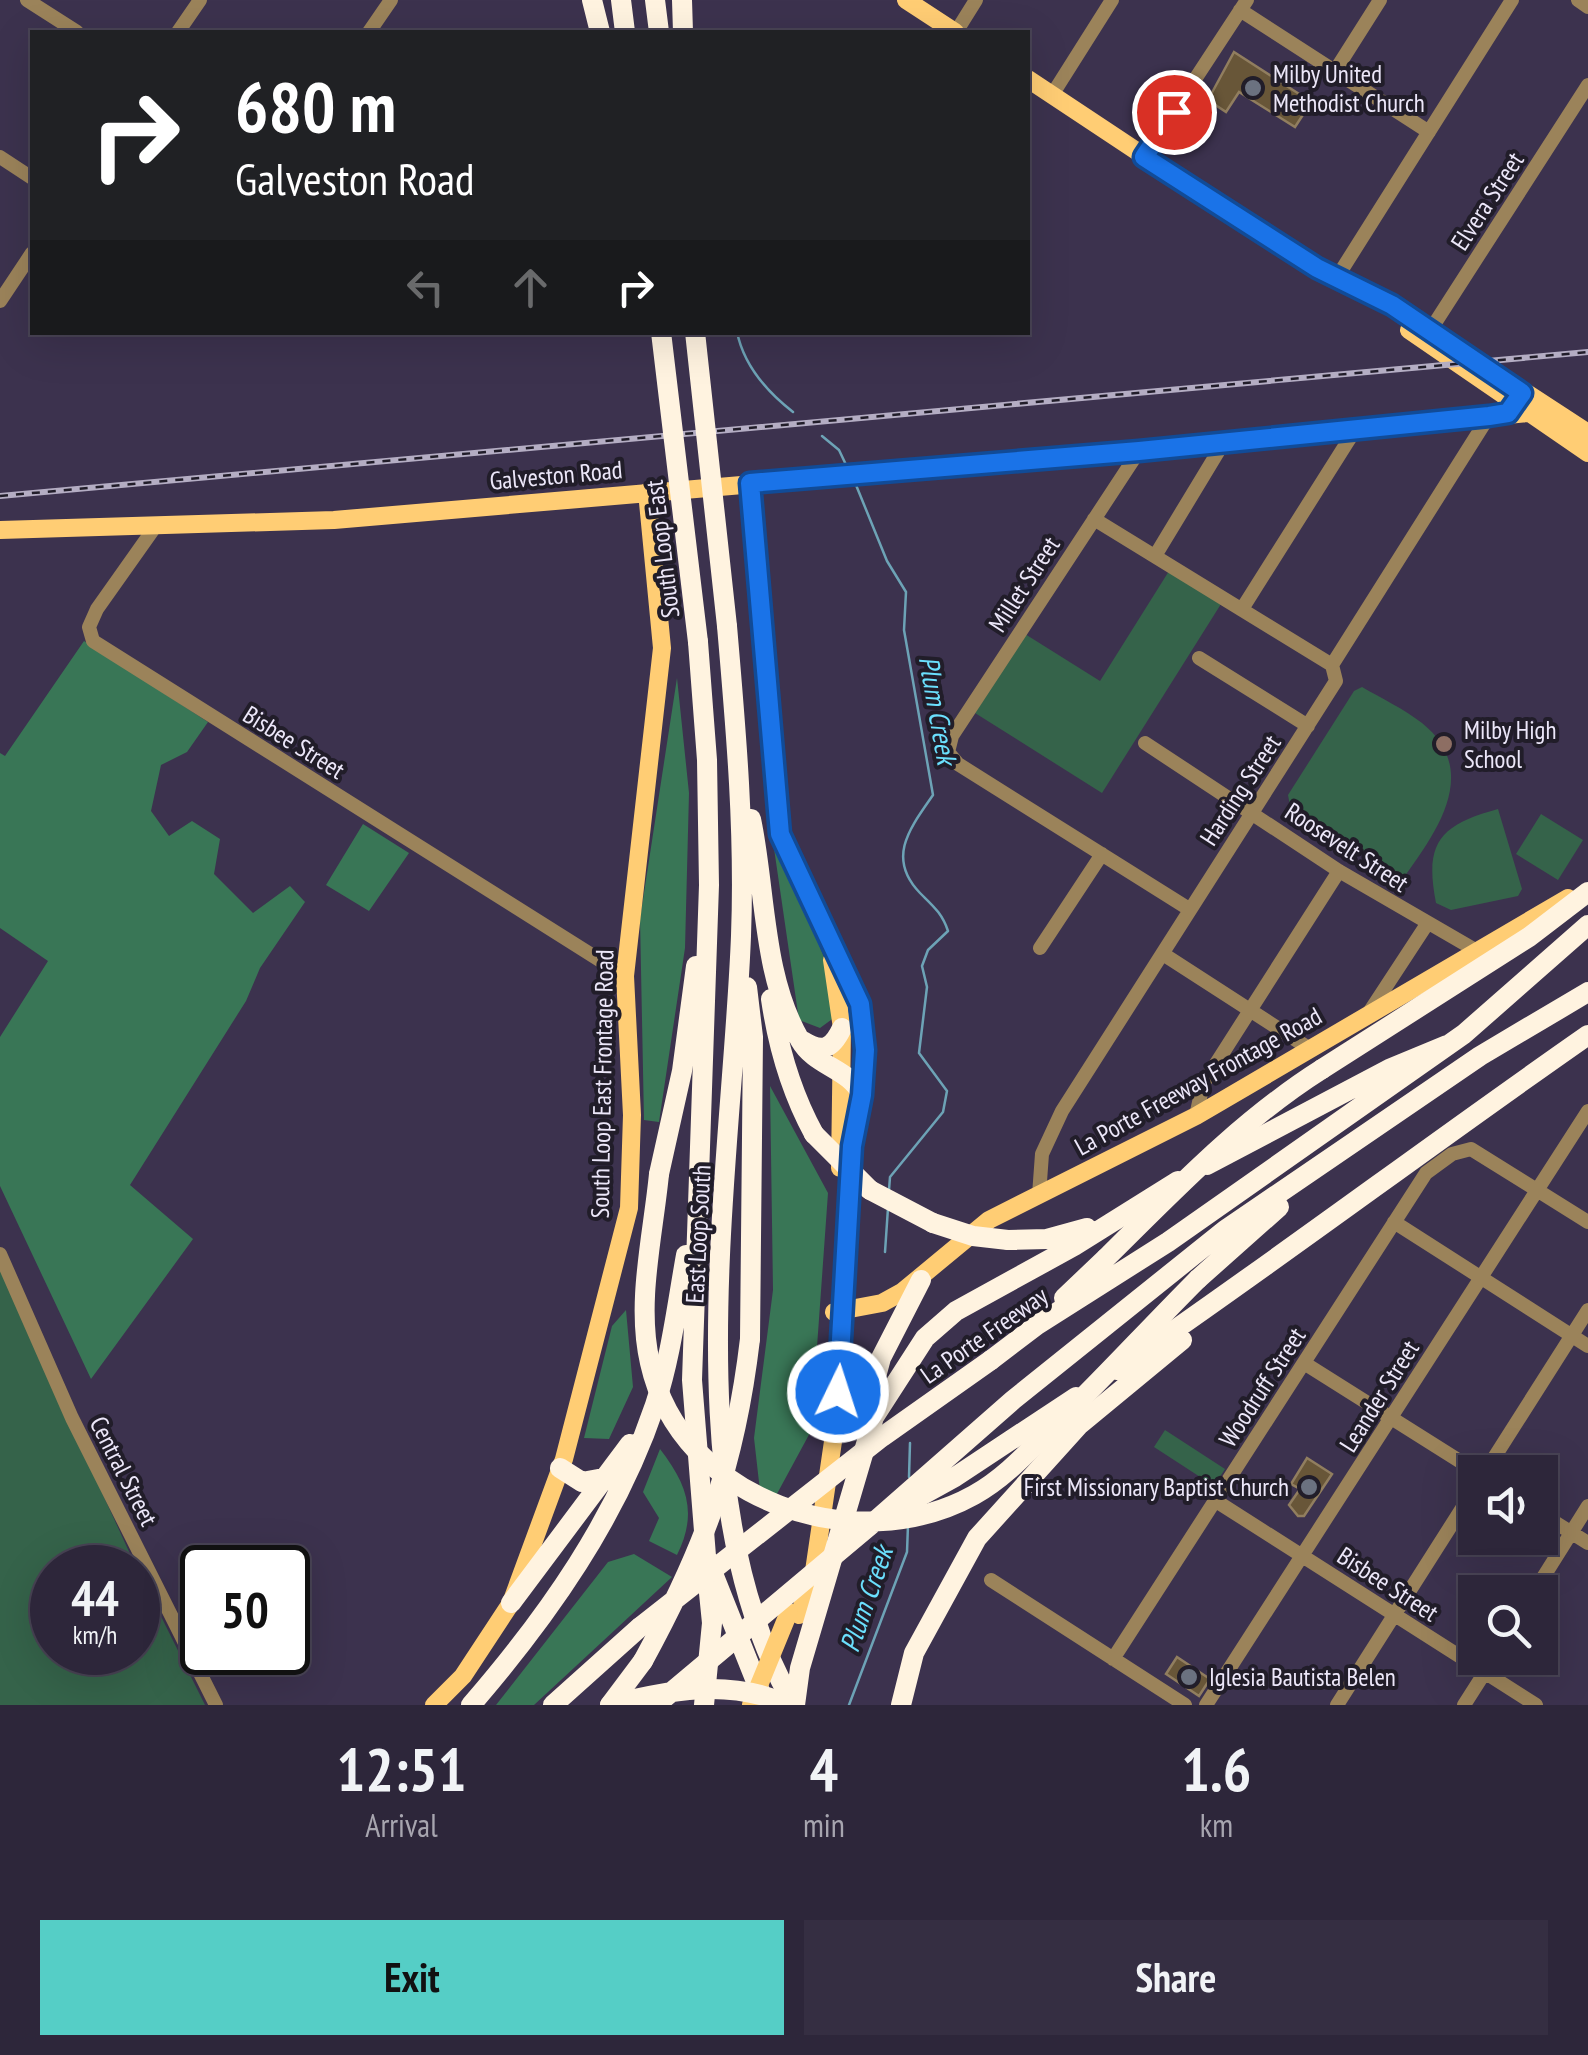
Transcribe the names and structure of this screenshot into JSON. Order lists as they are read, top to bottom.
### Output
{
  "streets": {
    "highway": ["South Loop East", "East Loop South", "La Porte Freeway"],
    "main road": ["Galveston Road", "La Porte Freeway Frontage Road", "South Loop East Frontage Road"],
    "street": [
      "Elvera Street",
      "Millet Street",
      "Bisbee Street",
      "Harding Street",
      "Roosevelt Street",
      "Woodruff Street",
      "Leander Street",
      "Central Street"
    ]
  },
  "crossings": [
    ["Galveston Road", "Millet Street"],
    ["Galveston Road", "Bisbee Street"],
    ["Galveston Road", "Harding Street"],
    ["Galveston Road", "South Loop East Frontage Road"],
    ["South Loop East", "East Loop South"],
    ["Bisbee Street", "South Loop East Frontage Road"],
    ["Bisbee Street", "Woodruff Street"],
    ["Bisbee Street", "Leander Street"],
    ["Harding Street", "Roosevelt Street"],
    ["Harding Street", "La Porte Freeway Frontage Road"],
    ["Roosevelt Street", "La Porte Freeway Frontage Road"],
    ["Woodruff Street", "Leander Street"]
  ],
  "water": ["Plum Creek"],
  "places": [
    "Milby United Methodist Church",
    "Milby High School",
    "First Missionary Baptist Church",
    "Iglesia Bautista Belen"
  ],
  "page": {
    "turn": ["680 m", "Galveston Road"],
    "speed": "44 km/h",
    "limit": "50",
    "eta": [
      "12:51",
      "Arrival",
      "4",
      "min",
      "1.6",
      "km"
    ],
    "buttons": ["Exit", "Share"]
  }
}
